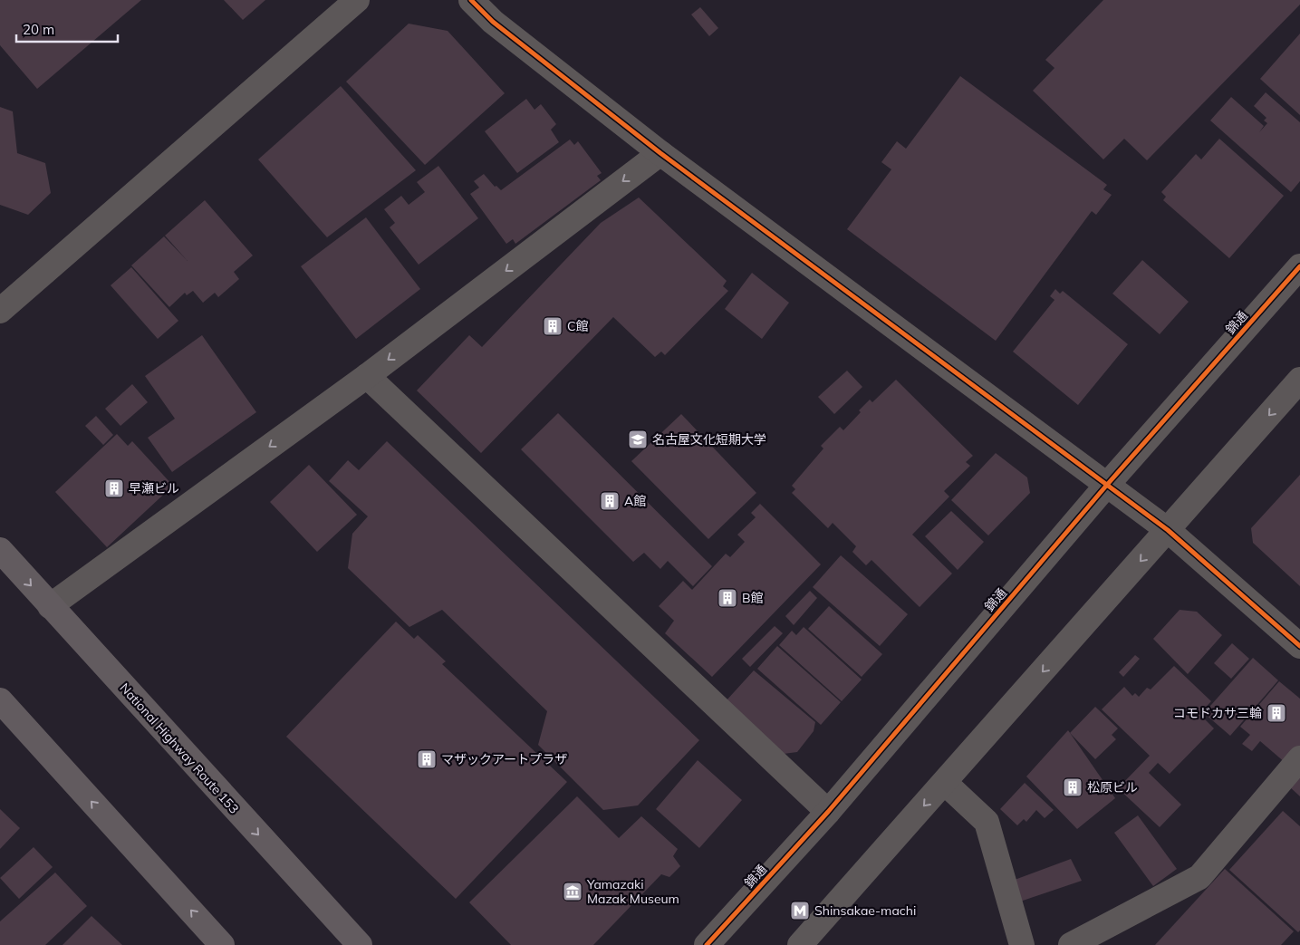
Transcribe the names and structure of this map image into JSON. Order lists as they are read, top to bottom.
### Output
{
  "streets": {
    "highway": ["National Highway Route 153"],
    "street": ["錦通"]
  },
  "places": {
    "building": [
      "C館",
      "早瀬ビル",
      "A館",
      "B館",
      "コモドカサ三輪",
      "マザックアートプラザ",
      "松原ビル"
    ],
    "school or university": ["名古屋文化短期大学"],
    "museum": ["Yamazaki Mazak Museum"],
    "metro station": ["Shinsakae-machi"]
  },
  "scale_bar": "20 m"
}
